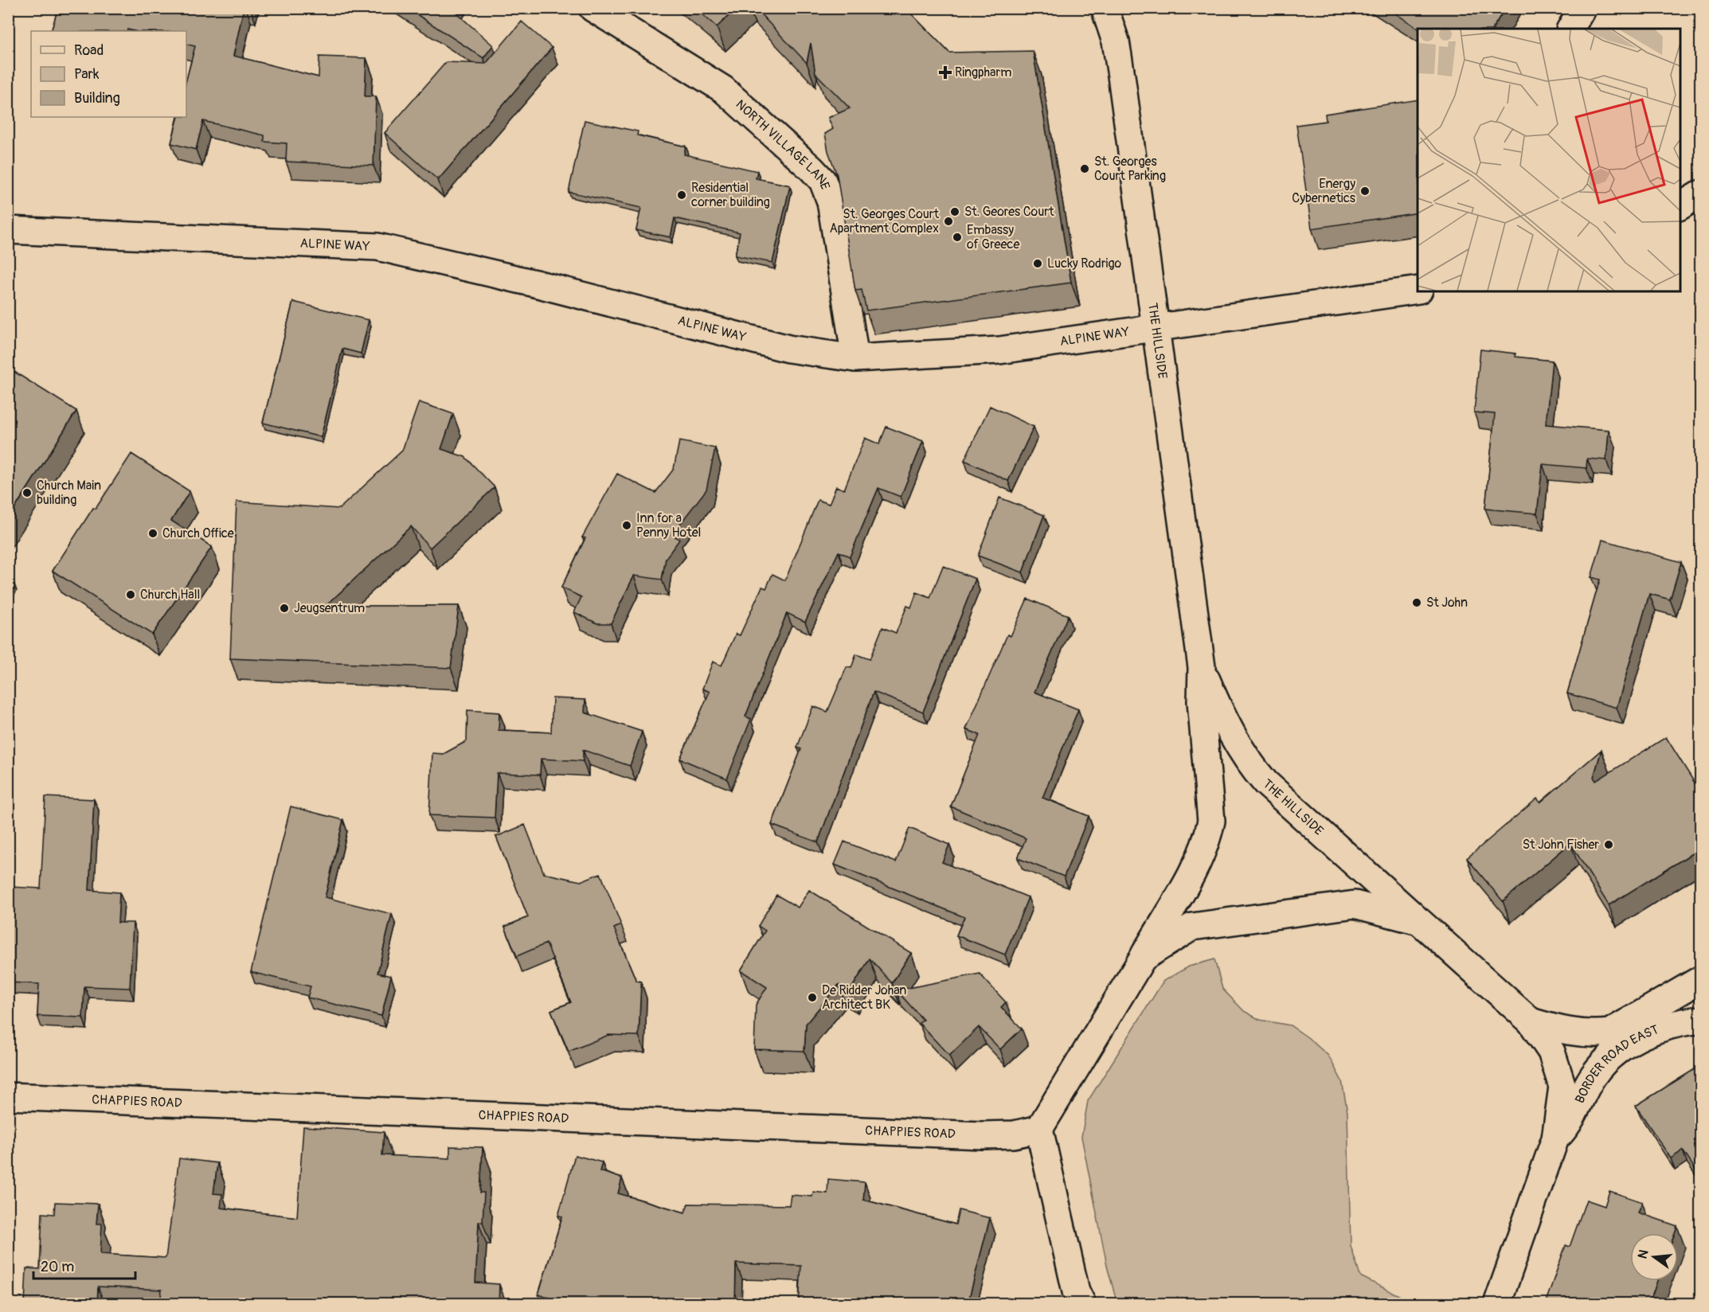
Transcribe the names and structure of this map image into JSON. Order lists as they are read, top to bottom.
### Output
{
  "streets": {
    "street": [
      "NORTH VILLAGE LANE",
      "ALPINE WAY",
      "THE HILLSIDE",
      "BORDER ROAD EAST",
      "CHAPPIES ROAD"
    ]
  },
  "crossings": [
    ["NORTH VILLAGE LANE", "ALPINE WAY"],
    ["ALPINE WAY", "THE HILLSIDE"],
    ["THE HILLSIDE", "BORDER ROAD EAST"],
    ["THE HILLSIDE", "CHAPPIES ROAD"]
  ],
  "places": {
    "health": ["Ringpharm"],
    "other": [
      "St. Georges Court Parking",
      "Energy Cybernetics",
      "Residential corner building",
      "St. Geores Court",
      "St. Georges Court Apartment Complex",
      "Embassy of Greece",
      "Lucky Rodrigo",
      "Church Main building",
      "Inn for a Penny Hotel",
      "Church Office",
      "Church Hall",
      "St John",
      "Jeugsentrum",
      "St John Fisher",
      "De Ridder Johan Architect BK"
    ]
  },
  "legend": ["Road", "Park", "Building"],
  "scale_bar": "20 m",
  "north": "left"
}
